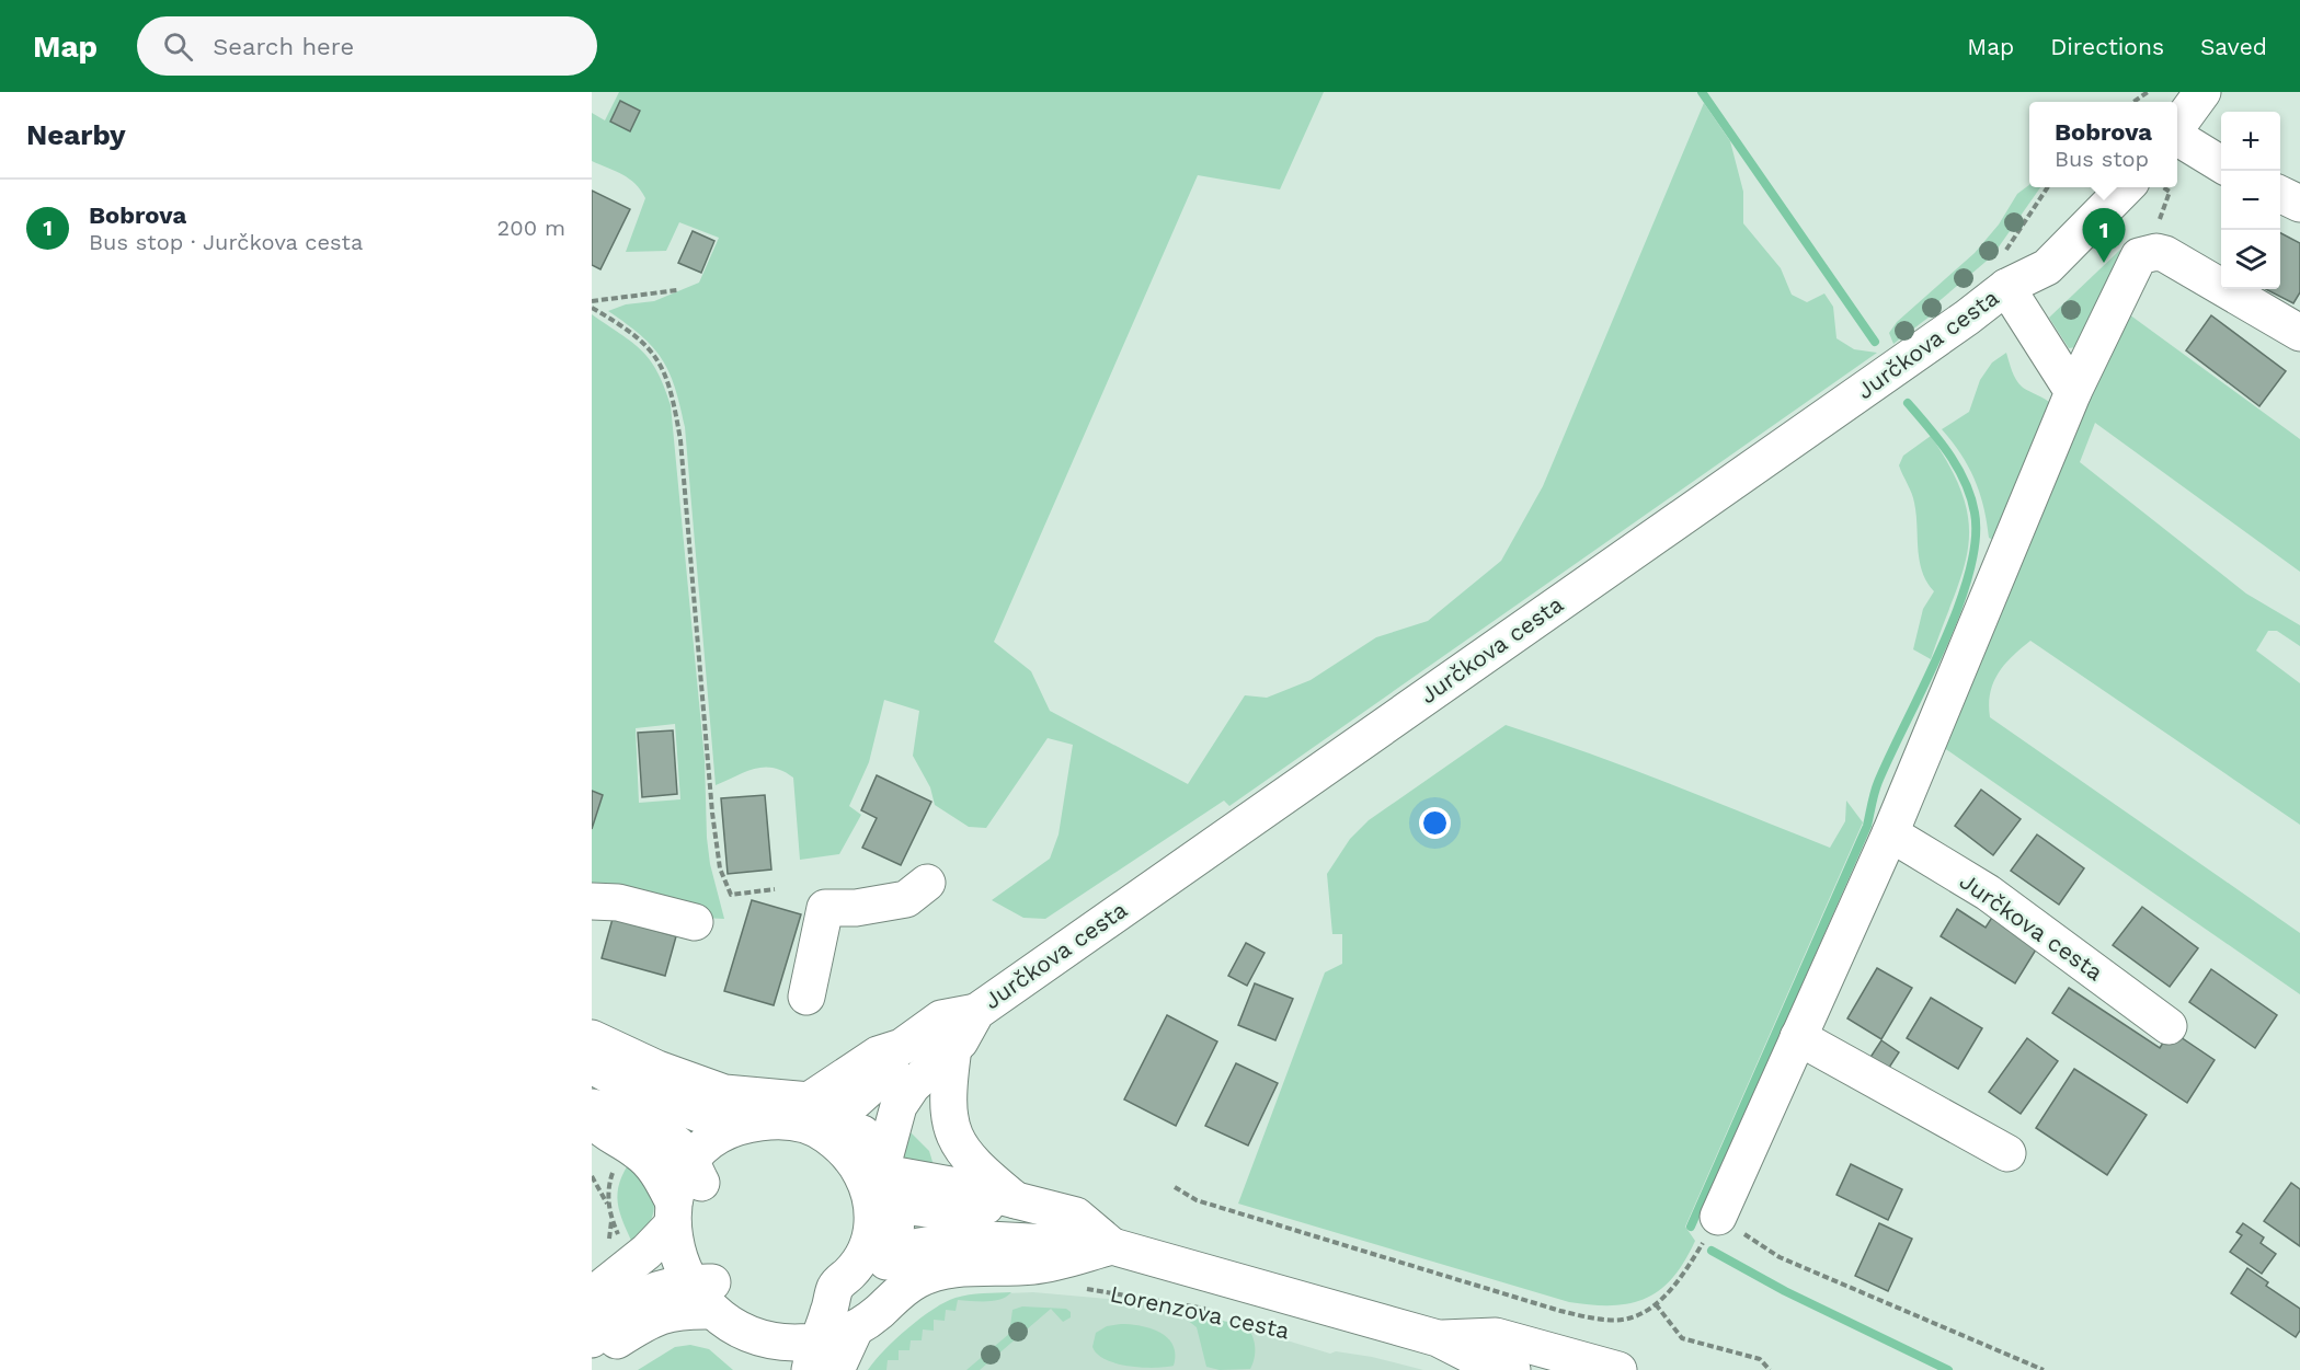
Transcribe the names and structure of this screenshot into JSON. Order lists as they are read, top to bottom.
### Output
{
  "streets": {
    "street": ["Jurčkova cesta", "Lorenzova cesta"]
  },
  "crossings": [
    ["Jurčkova cesta", "Lorenzova cesta"]
  ],
  "page": {
    "header": "Map",
    "search": "Search here",
    "nav": ["Map", "Directions", "Saved"],
    "heading": "Nearby",
    "popup": ["Bobrova", "Bus stop"],
    "map_buttons": ["+", "−"],
    "list": [
      {
        "mark": "1",
        "name": "Bobrova",
        "note": "Bus stop · Jurčkova cesta",
        "value": "200 m"
      }
    ],
    "pins": "1"
  }
}
